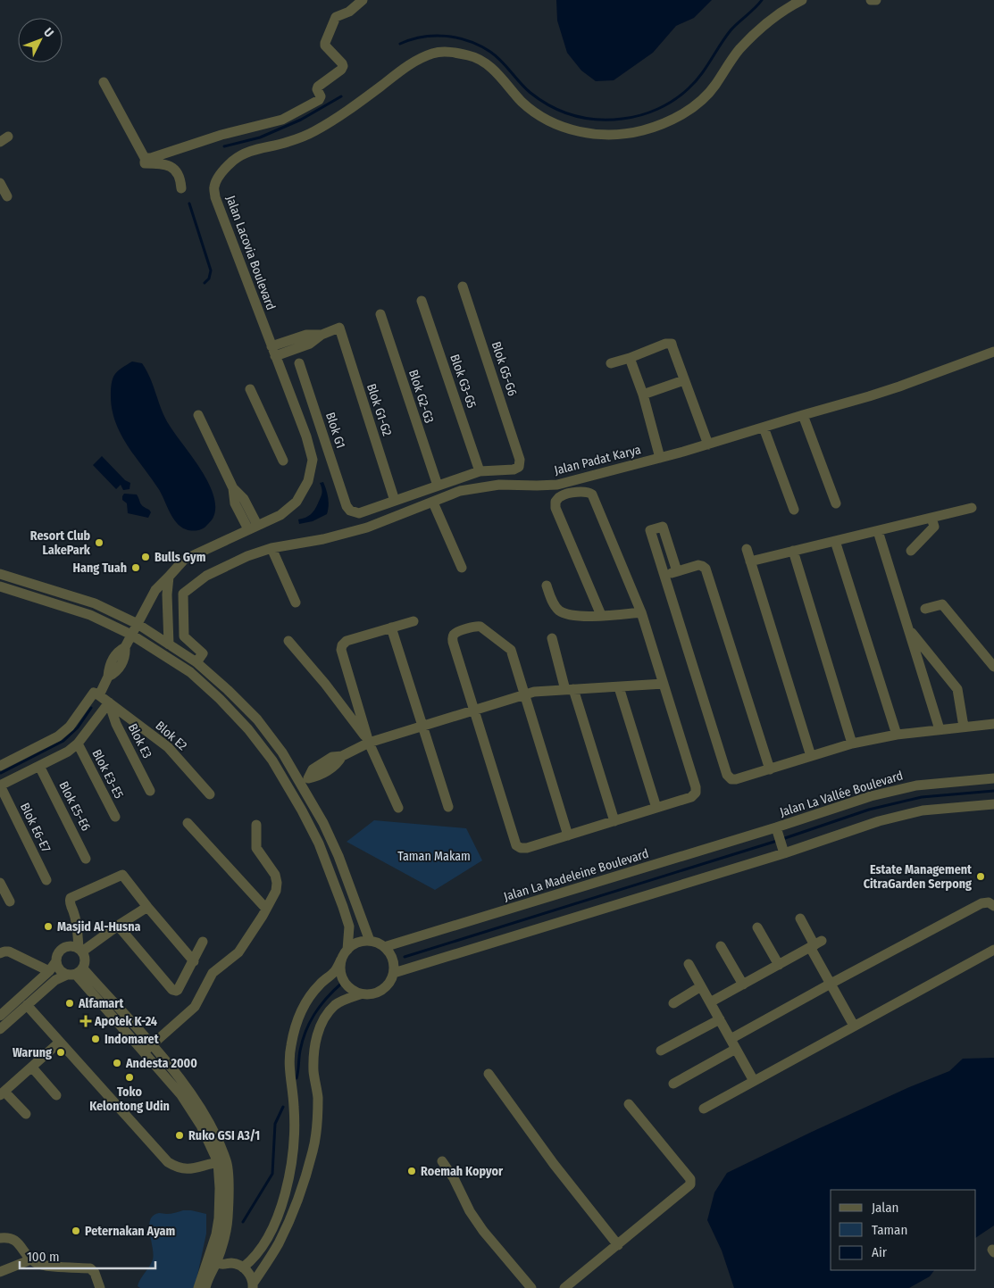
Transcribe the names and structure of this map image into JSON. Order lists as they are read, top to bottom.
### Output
{
  "streets": {
    "street": [
      "Jalan Lacovia Boulevard",
      "Blok G5-G6",
      "Blok G3-G5",
      "Blok G2-G3",
      "Blok G1-G2",
      "Blok G1",
      "Jalan Padat Karya",
      "Blok E2",
      "Blok E3",
      "Blok E3-E5",
      "Jalan La Vallée Boulevard",
      "Blok E5-E6",
      "Blok E6-E7",
      "Jalan La Madeleine Boulevard"
    ]
  },
  "crossings": [
    ["Jalan Lacovia Boulevard", "Blok G1-G2"],
    ["Jalan Lacovia Boulevard", "Blok E2"],
    ["Blok G5-G6", "Blok G3-G5"],
    ["Blok G1-G2", "Blok G1"],
    ["Blok E2", "Blok E3"],
    ["Jalan La Vallée Boulevard", "Jalan La Madeleine Boulevard"]
  ],
  "parks": ["Taman Makam"],
  "places": {
    "other": [
      "Resort Club LakePark",
      "Bulls Gym",
      "Hang Tuah",
      "Estate Management CitraGarden Serpong",
      "Masjid Al-Husna",
      "Alfamart",
      "Indomaret",
      "Warung",
      "Andesta 2000",
      "Toko Kelontong Udin",
      "Ruko GSI A3/1",
      "Roemah Kopyor",
      "Peternakan Ayam"
    ],
    "health": ["Apotek K-24"]
  },
  "legend": ["Jalan", "Taman", "Air"],
  "scale_bar": "100 m",
  "north": "top right"
}
